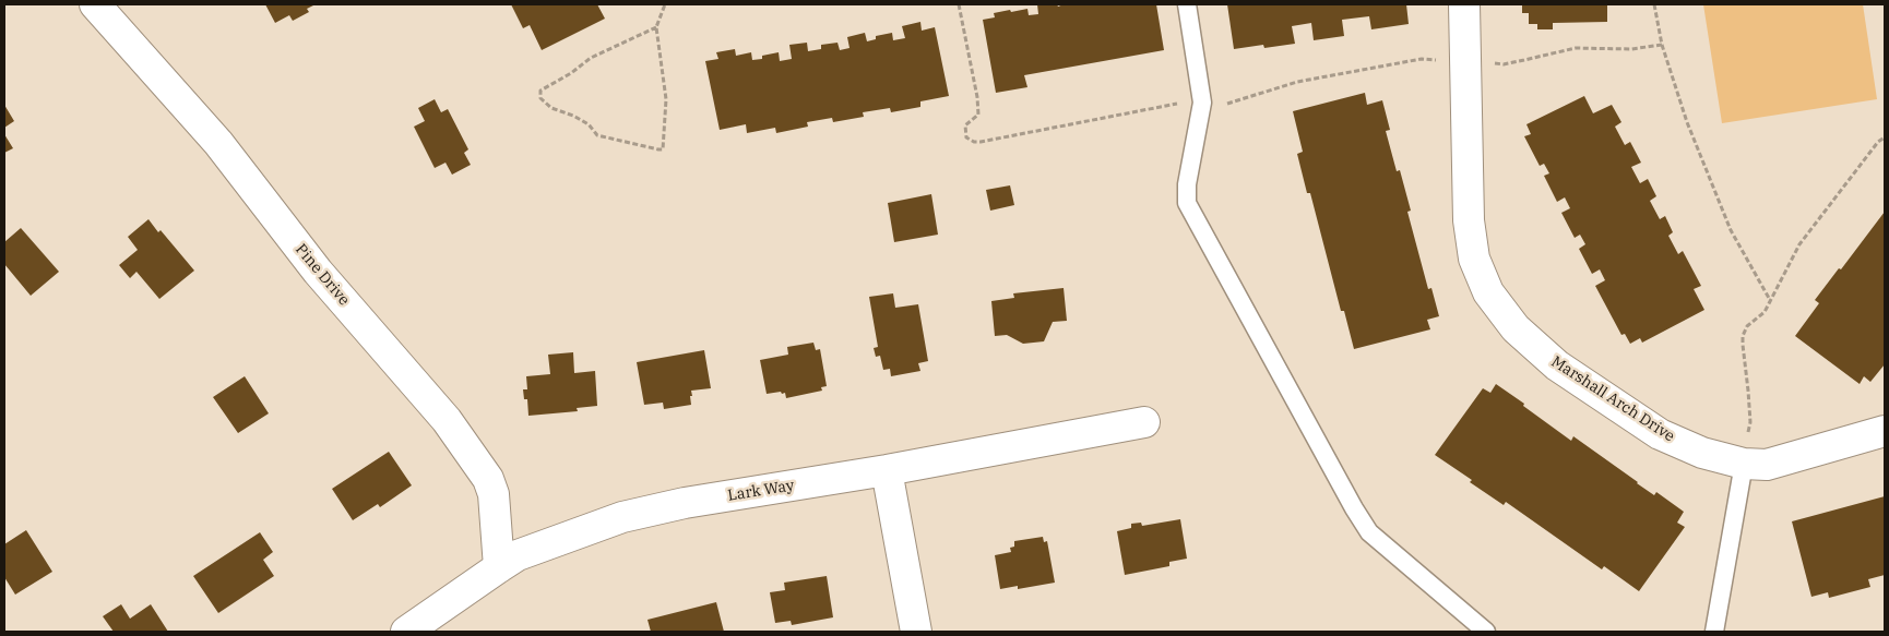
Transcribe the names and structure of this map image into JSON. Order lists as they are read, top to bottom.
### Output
{
  "streets": {
    "street": ["Pine Drive", "Marshall Arch Drive", "Lark Way"]
  },
  "crossings": [
    ["Pine Drive", "Lark Way"]
  ]
}
